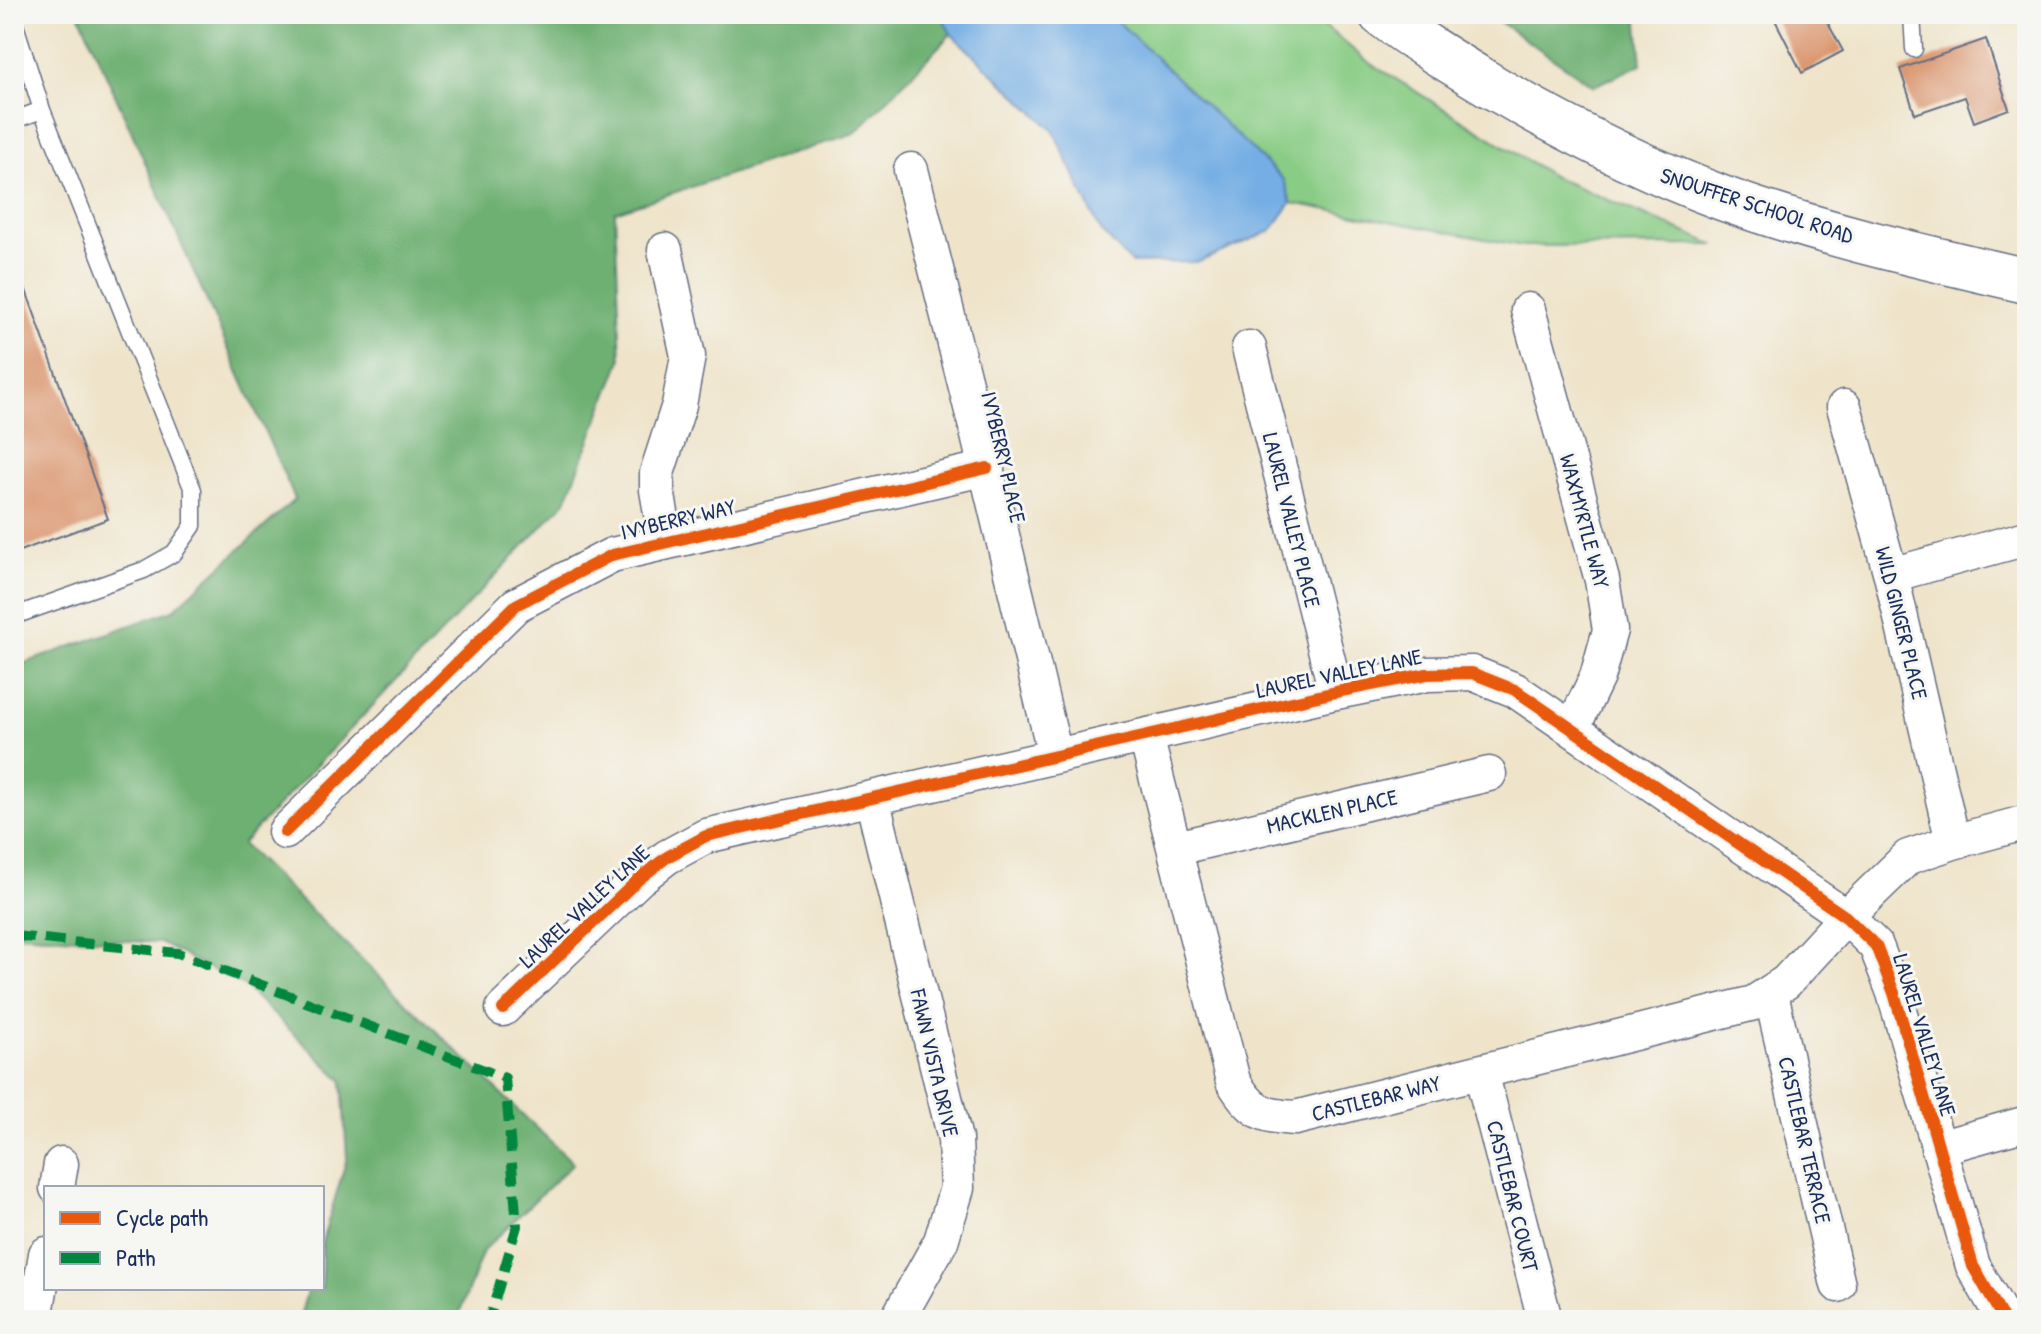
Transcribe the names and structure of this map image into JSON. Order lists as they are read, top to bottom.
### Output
{
  "streets": {
    "main road": ["SNOUFFER SCHOOL ROAD"],
    "street": [
      "IVYBERRY PLACE",
      "IVYBERRY WAY",
      "LAUREL VALLEY PLACE",
      "WAXMYRTLE WAY",
      "WILD GINGER PLACE",
      "LAUREL VALLEY LANE",
      "MACKLEN PLACE",
      "FAWN VISTA DRIVE",
      "CASTLEBAR WAY",
      "CASTLEBAR TERRACE",
      "CASTLEBAR COURT"
    ]
  },
  "crossings": [
    ["IVYBERRY PLACE", "IVYBERRY WAY"],
    ["IVYBERRY PLACE", "LAUREL VALLEY LANE"],
    ["LAUREL VALLEY PLACE", "LAUREL VALLEY LANE"],
    ["WAXMYRTLE WAY", "LAUREL VALLEY LANE"],
    ["WILD GINGER PLACE", "CASTLEBAR WAY"],
    ["LAUREL VALLEY LANE", "FAWN VISTA DRIVE"],
    ["LAUREL VALLEY LANE", "CASTLEBAR WAY"],
    ["MACKLEN PLACE", "CASTLEBAR WAY"],
    ["CASTLEBAR WAY", "CASTLEBAR TERRACE"],
    ["CASTLEBAR WAY", "CASTLEBAR COURT"]
  ],
  "legend": ["Cycle path", "Path"]
}
